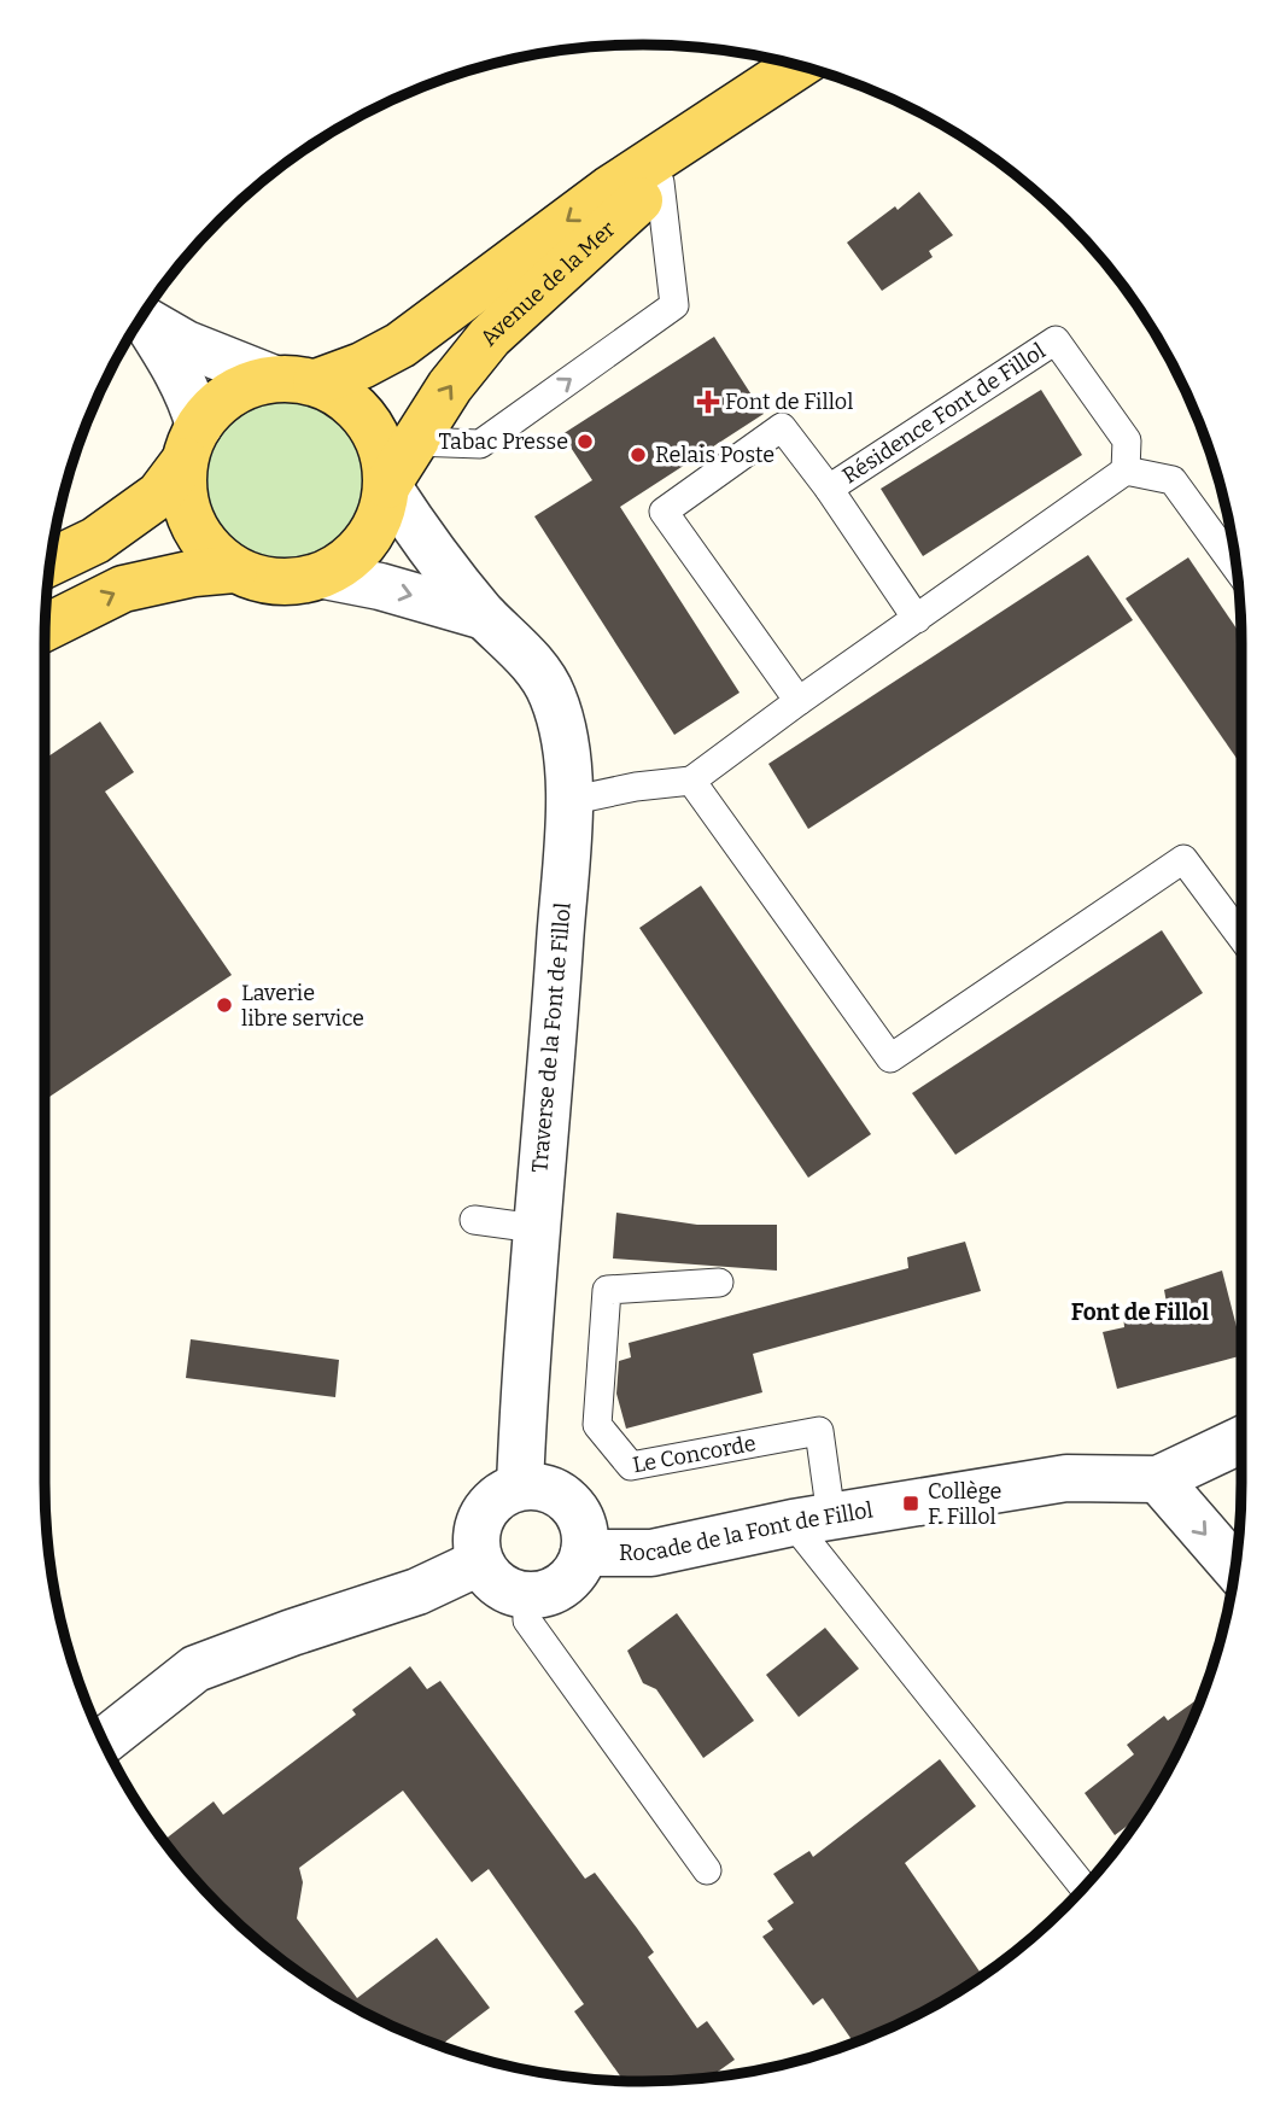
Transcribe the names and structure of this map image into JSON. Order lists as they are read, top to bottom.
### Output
{
  "streets": {
    "main road": ["Avenue de la Mer"],
    "street": ["Traverse de la Font de Fillol", "Rocade de la Font de Fillol"],
    "lane": ["Résidence Font de Fillol", "Le Concorde"]
  },
  "crossings": [
    ["Avenue de la Mer", "Traverse de la Font de Fillol"],
    ["Traverse de la Font de Fillol", "Rocade de la Font de Fillol"],
    ["Le Concorde", "Rocade de la Font de Fillol"]
  ],
  "districts": ["Font de Fillol"],
  "places": {
    "health": ["Font de Fillol"],
    "other": ["Tabac Presse", "Relais Poste", "Laverie libre service"],
    "transit": ["Collège F. Fillol"]
  }
}
